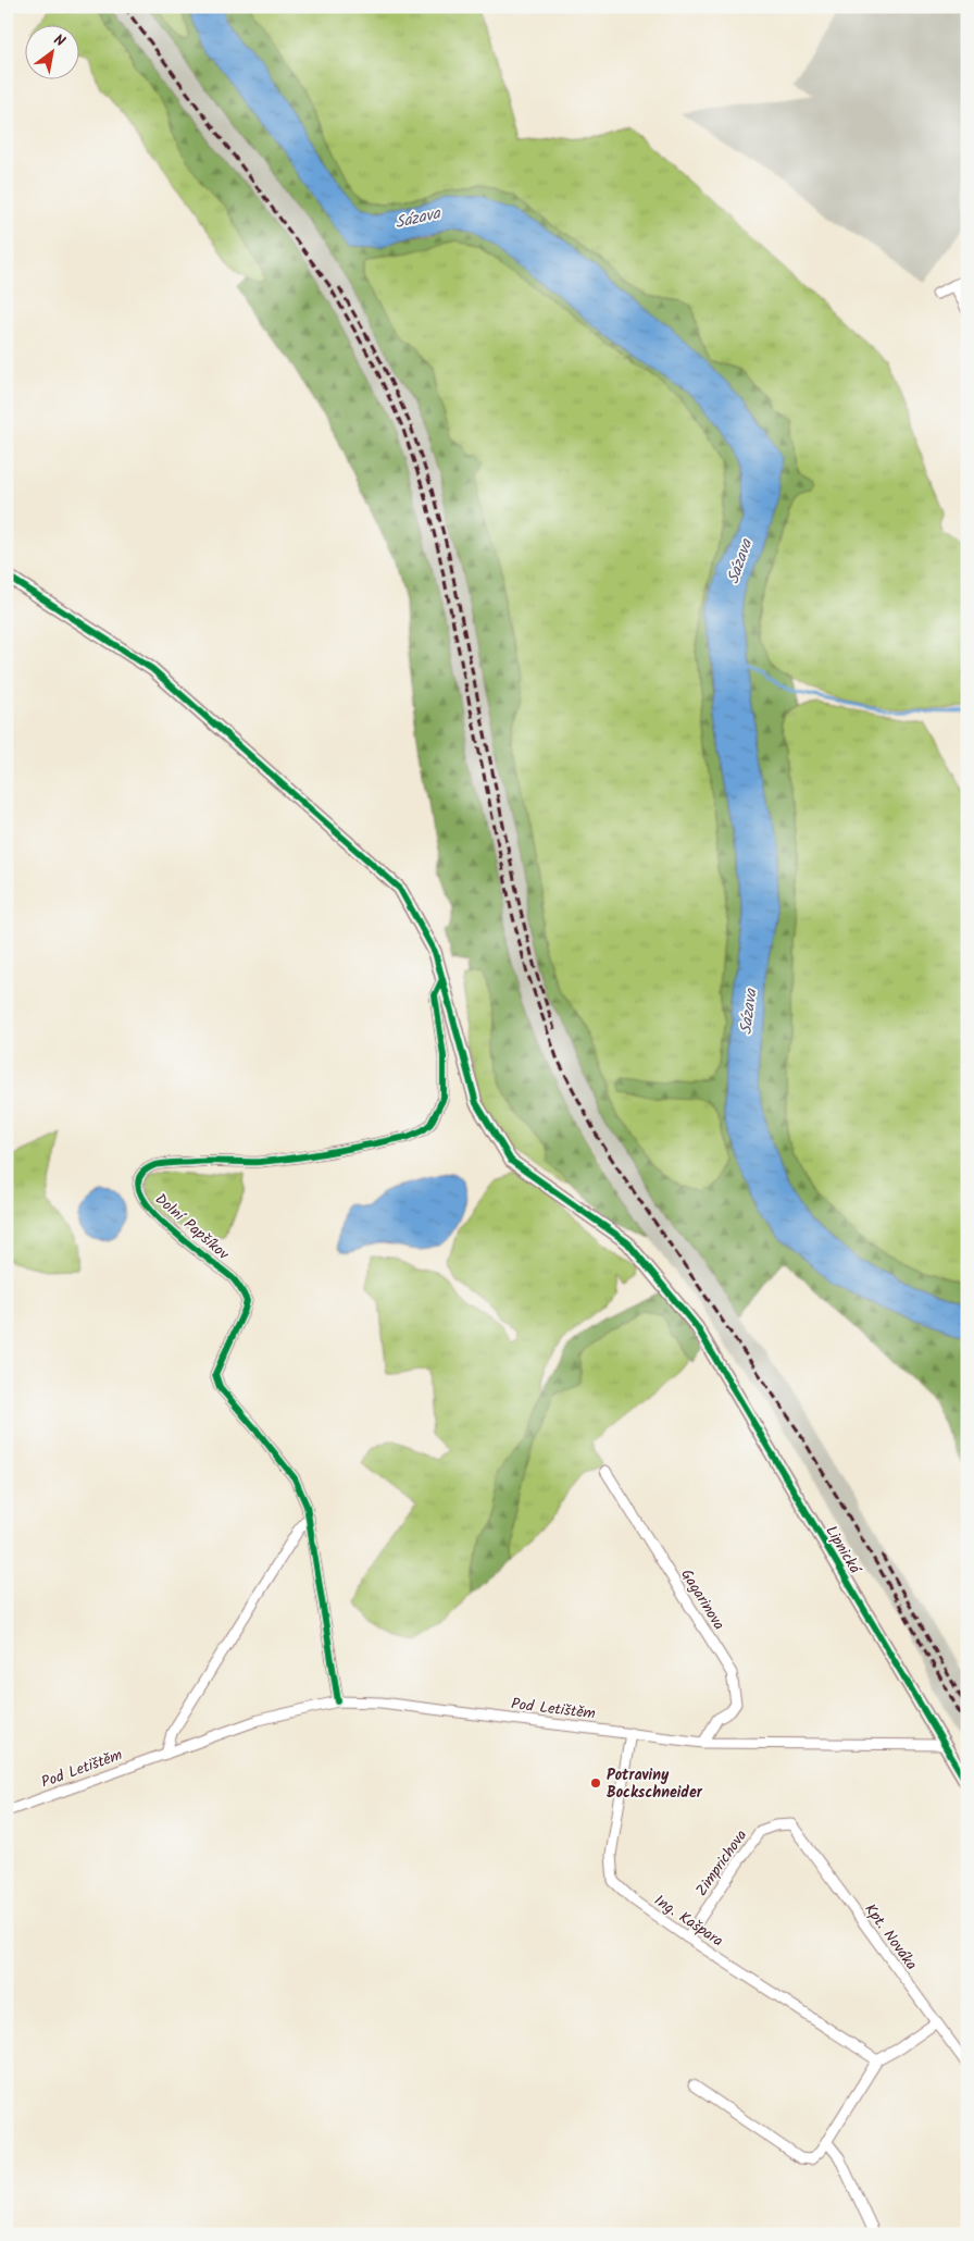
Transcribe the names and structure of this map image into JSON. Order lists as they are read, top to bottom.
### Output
{
  "streets": {
    "street": [
      "Dolní Papšíkov",
      "Lipnická",
      "Gagarinova",
      "Pod Letištěm",
      "Zimprichova",
      "Ing. Kašpara",
      "Kpt. Nováka"
    ]
  },
  "crossings": [
    ["Dolní Papšíkov", "Lipnická"],
    ["Dolní Papšíkov", "Pod Letištěm"],
    ["Lipnická", "Pod Letištěm"],
    ["Gagarinova", "Pod Letištěm"],
    ["Pod Letištěm", "Ing. Kašpara"],
    ["Zimprichova", "Ing. Kašpara"],
    ["Zimprichova", "Kpt. Nováka"]
  ],
  "water": ["Sázava"],
  "places": ["Potraviny Bockschneider"],
  "north": "top right"
}
